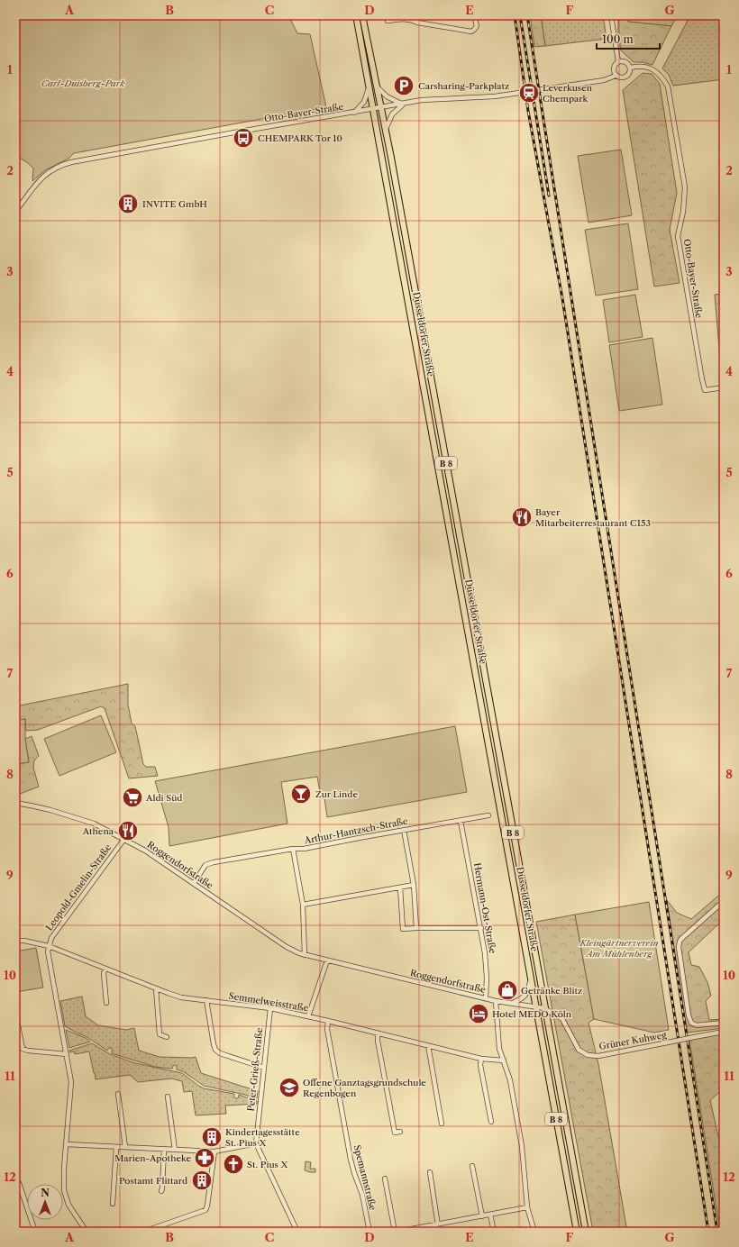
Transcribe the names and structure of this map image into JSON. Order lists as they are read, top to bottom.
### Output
{
  "streets": {
    "main road": ["Düsseldorfer Straße", "B 8"],
    "street": [
      "Otto-Bayer-Straße",
      "Arthur-Hantzsch-Straße",
      "Roggendorfstraße",
      "Leopold-Gmelin-Straße",
      "Hermann-Ost-Straße",
      "Semmelweisstraße",
      "Grüner Kuhweg",
      "Peter-Grieß-Straße",
      "Spemannstraße"
    ]
  },
  "crossings": [
    ["Otto-Bayer-Straße", "Düsseldorfer Straße"],
    ["Düsseldorfer Straße", "Roggendorfstraße"],
    ["Düsseldorfer Straße", "Grüner Kuhweg"],
    ["Arthur-Hantzsch-Straße", "Roggendorfstraße"],
    ["Arthur-Hantzsch-Straße", "Hermann-Ost-Straße"],
    ["Roggendorfstraße", "Leopold-Gmelin-Straße"],
    ["Roggendorfstraße", "Hermann-Ost-Straße"],
    ["Roggendorfstraße", "Grüner Kuhweg"],
    ["Leopold-Gmelin-Straße", "Semmelweisstraße"],
    ["Semmelweisstraße", "Peter-Grieß-Straße"],
    ["Semmelweisstraße", "Spemannstraße"]
  ],
  "parks": ["Carl-Duisberg-Park", "Kleingärtnerverein Am Mühlenberg"],
  "places": {
    "parking": ["Carsharing-Parkplatz"],
    "station": ["Leverkusen Chempark"],
    "bus stop": ["CHEMPARK Tor 10"],
    "building": ["INVITE GmbH", "Kindertagesstätte St. Pius X", "Postamt Flittard"],
    "restaurant": ["Bayer Mitarbeiterrestaurant C153", "Athena"],
    "bar": ["Zur Linde"],
    "supermarket": ["Aldi Süd"],
    "shop": ["Getränke Blitz"],
    "hotel": ["Hotel MEDO Köln"],
    "school or university": ["Offene Ganztagsgrundschule Regenbogen"],
    "pharmacy": ["Marien-Apotheke"],
    "church": ["St. Pius X"]
  },
  "scale_bar": "100 m",
  "north": "top",
  "grid": {
    "columns": [
      "A",
      "B",
      "C",
      "D",
      "E",
      "F",
      "G"
    ],
    "rows": [
      "1",
      "2",
      "3",
      "4",
      "5",
      "6",
      "7",
      "8",
      "9",
      "10",
      "11",
      "12"
    ]
  }
}
